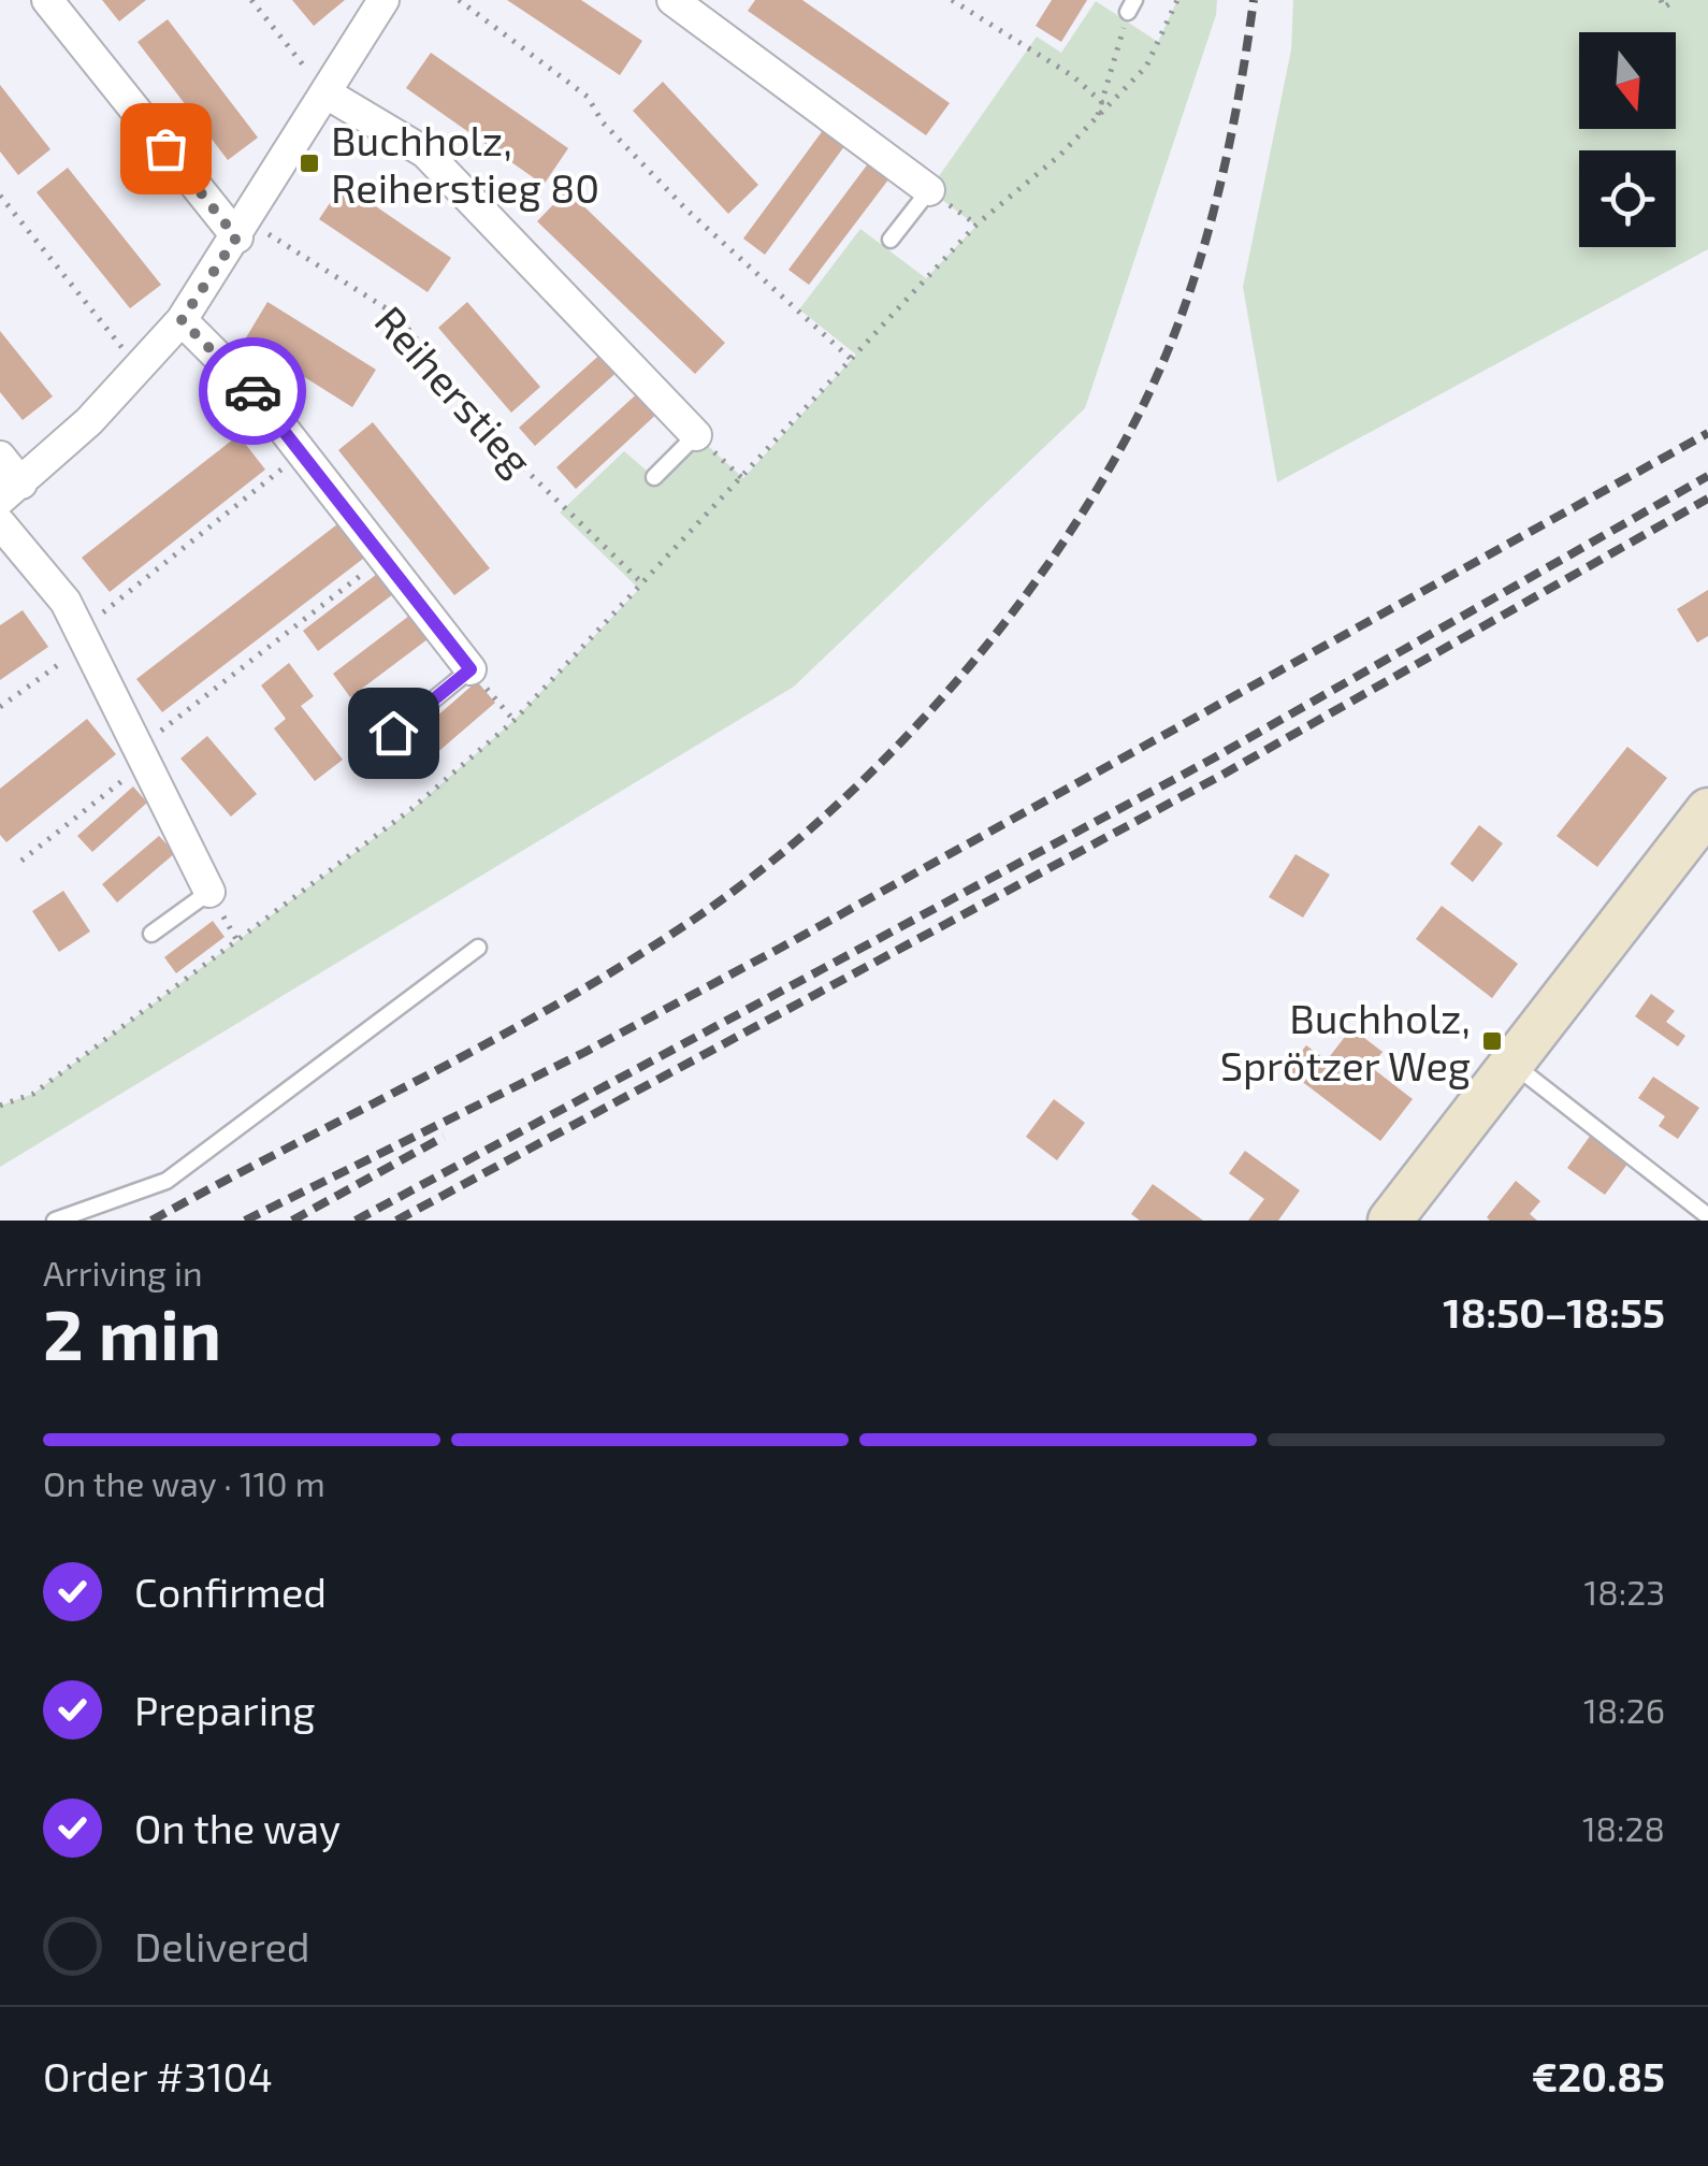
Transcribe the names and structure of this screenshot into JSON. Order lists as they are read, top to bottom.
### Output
{
  "streets": {
    "path": ["Reiherstieg"]
  },
  "places": {
    "transit": ["Buchholz, Reiherstieg 80", "Buchholz, Sprötzer Weg"]
  },
  "north": "bottom",
  "page": {
    "heading": ["2 min", "Arriving in", "18:50–18:55"],
    "panel": ["Order #3104", "€20.85"],
    "bar": "On the way · 110 m",
    "list": [
      ["Confirmed", "18:23"],
      ["Preparing", "18:26"],
      ["On the way", "18:28"],
      "Delivered"
    ]
  }
}
